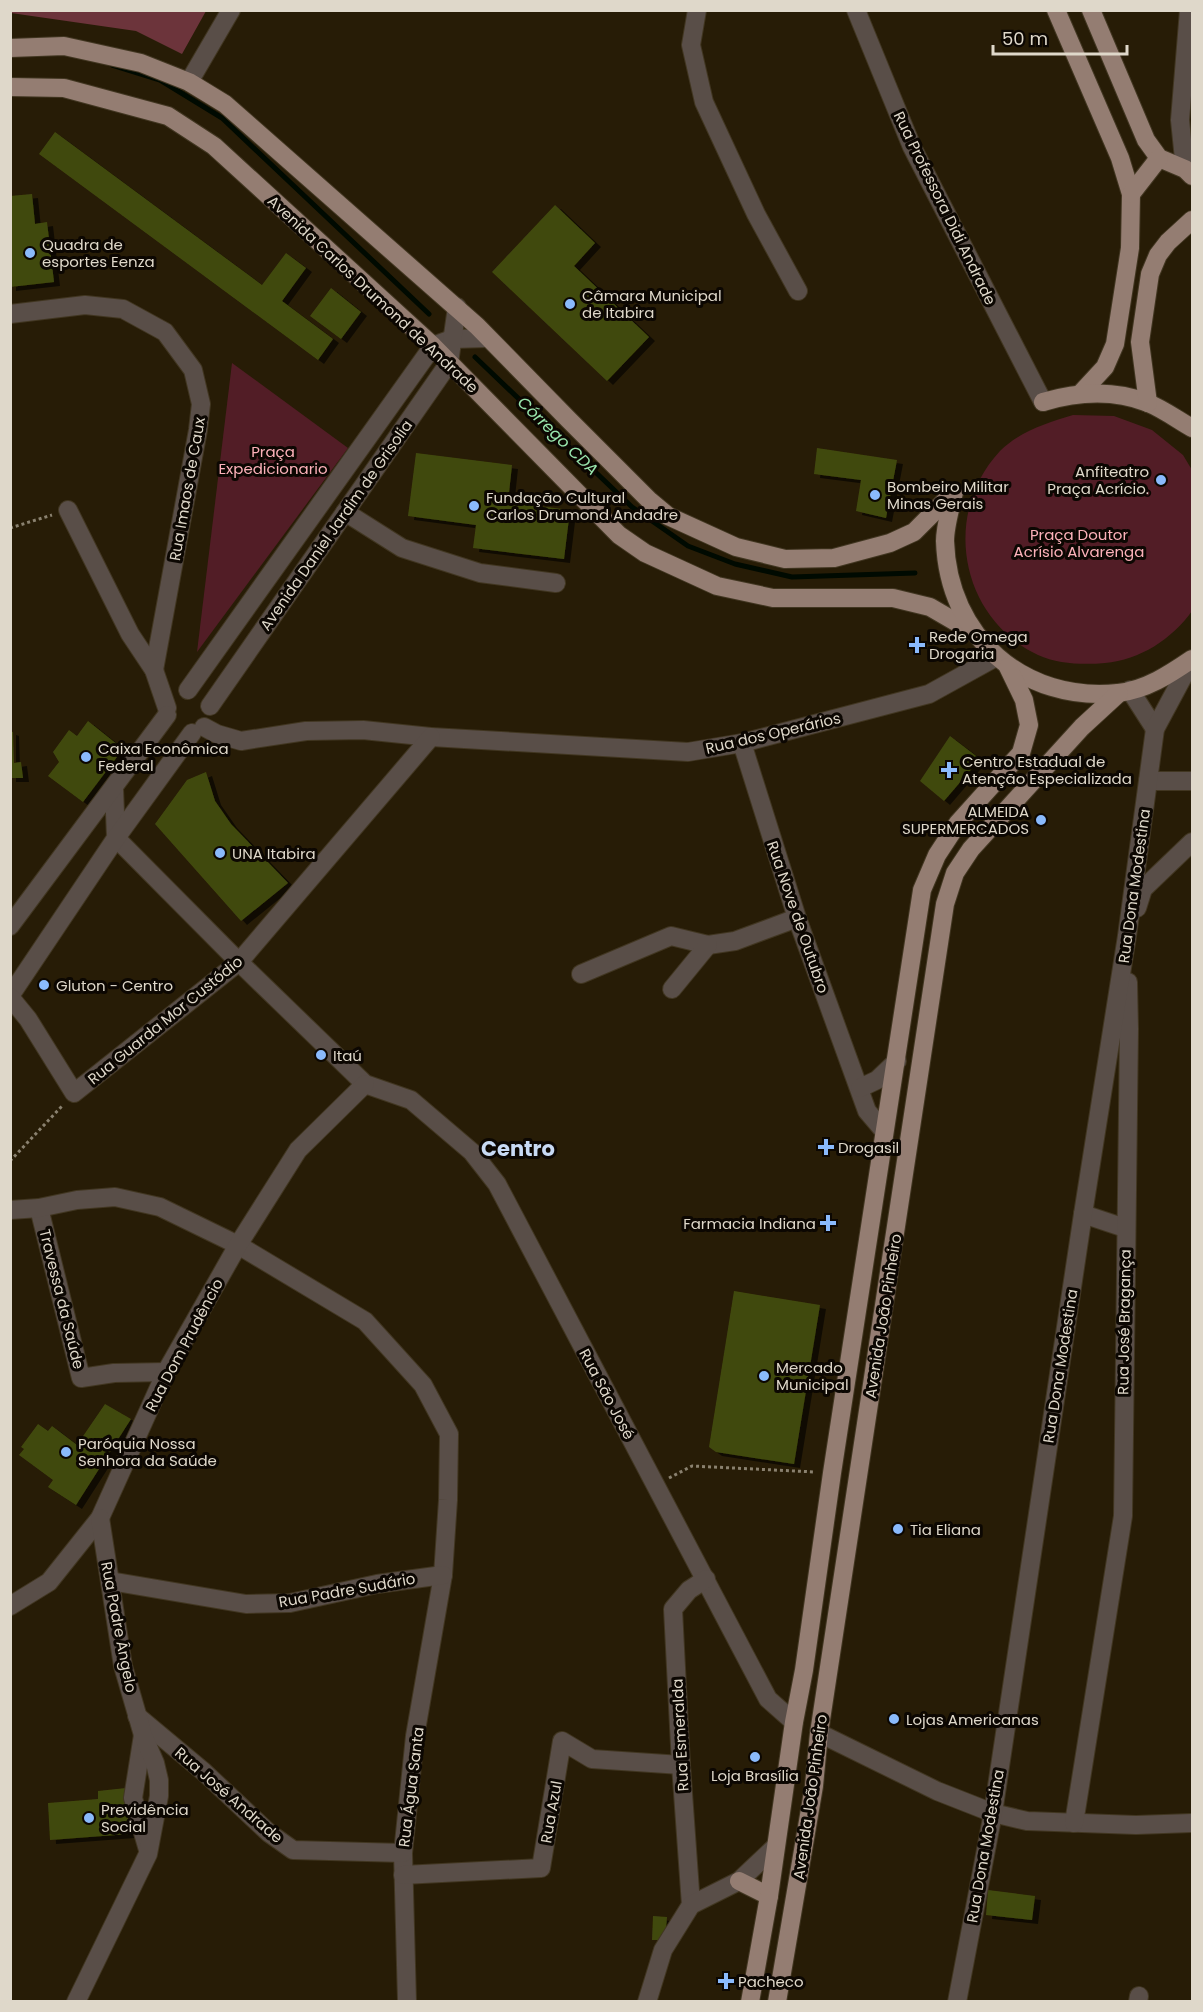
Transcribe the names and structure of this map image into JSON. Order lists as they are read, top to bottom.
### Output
{
  "streets": {
    "main road": ["Avenida Carlos Drumond de Andrade", "Avenida João Pinheiro", "Rua São José"],
    "street": [
      "Rua Professora Didi Andrade",
      "Rua Imaos de Caux",
      "Avenida Daniel Jardim de Grisolia",
      "Rua dos Operários",
      "Rua Dona Modestina",
      "Rua Nove de Outubro",
      "Rua Guarda Mor Custódio",
      "Travessa da Saúde",
      "Rua José Bragança",
      "Rua Dom Prudêncio",
      "Rua Padre Sudário",
      "Rua Padre Ângelo",
      "Rua Esmeralda",
      "Rua Água Santa",
      "Rua José Andrade",
      "Rua Azul"
    ]
  },
  "crossings": [
    ["Avenida Carlos Drumond de Andrade", "Avenida Daniel Jardim de Grisolia"],
    ["Avenida Daniel Jardim de Grisolia", "Rua dos Operários"],
    ["Rua dos Operários", "Rua Nove de Outubro"],
    ["Rua dos Operários", "Rua Guarda Mor Custódio"],
    ["Rua dos Operários", "Avenida João Pinheiro"],
    ["Rua Dona Modestina", "Rua José Bragança"],
    ["Rua Nove de Outubro", "Avenida João Pinheiro"],
    ["Travessa da Saúde", "Rua Dom Prudêncio"],
    ["Travessa da Saúde", "Rua Água Santa"],
    ["Avenida João Pinheiro", "Rua São José"],
    ["Rua Dom Prudêncio", "Rua São José"],
    ["Rua Dom Prudêncio", "Rua Padre Ângelo"],
    ["Rua Dom Prudêncio", "Rua Água Santa"],
    ["Rua São José", "Rua Esmeralda"],
    ["Rua Padre Sudário", "Rua Padre Ângelo"],
    ["Rua Padre Sudário", "Rua Água Santa"],
    ["Rua Padre Ângelo", "Rua José Andrade"],
    ["Rua Esmeralda", "Rua Azul"],
    ["Rua Água Santa", "Rua José Andrade"],
    ["Rua Água Santa", "Rua Azul"]
  ],
  "districts": ["Centro"],
  "water": ["Córrego CDA"],
  "parks": ["Praça Expedicionario", "Praça Doutor Acrísio Alvarenga"],
  "places": {
    "other": [
      "Quadra de esportes Eenza",
      "Câmara Municipal de Itabira",
      "Anfiteatro Praça Acrício.",
      "Bombeiro Militar Minas Gerais",
      "Fundação Cultural Carlos Drumond Andadre",
      "Caixa Econômica Federal",
      "ALMEIDA SUPERMERCADOS",
      "UNA Itabira",
      "Gluton - Centro",
      "Itaú",
      "Mercado Municipal",
      "Paróquia Nossa Senhora da Saúde",
      "Tia Eliana",
      "Lojas Americanas",
      "Loja Brasília",
      "Previdência Social"
    ],
    "health": [
      "Rede Omega Drogaria",
      "Centro Estadual de Atenção Especializada",
      "Drogasil",
      "Farmacia Indiana",
      "Pacheco"
    ]
  },
  "scale_bar": "50 m"
}
